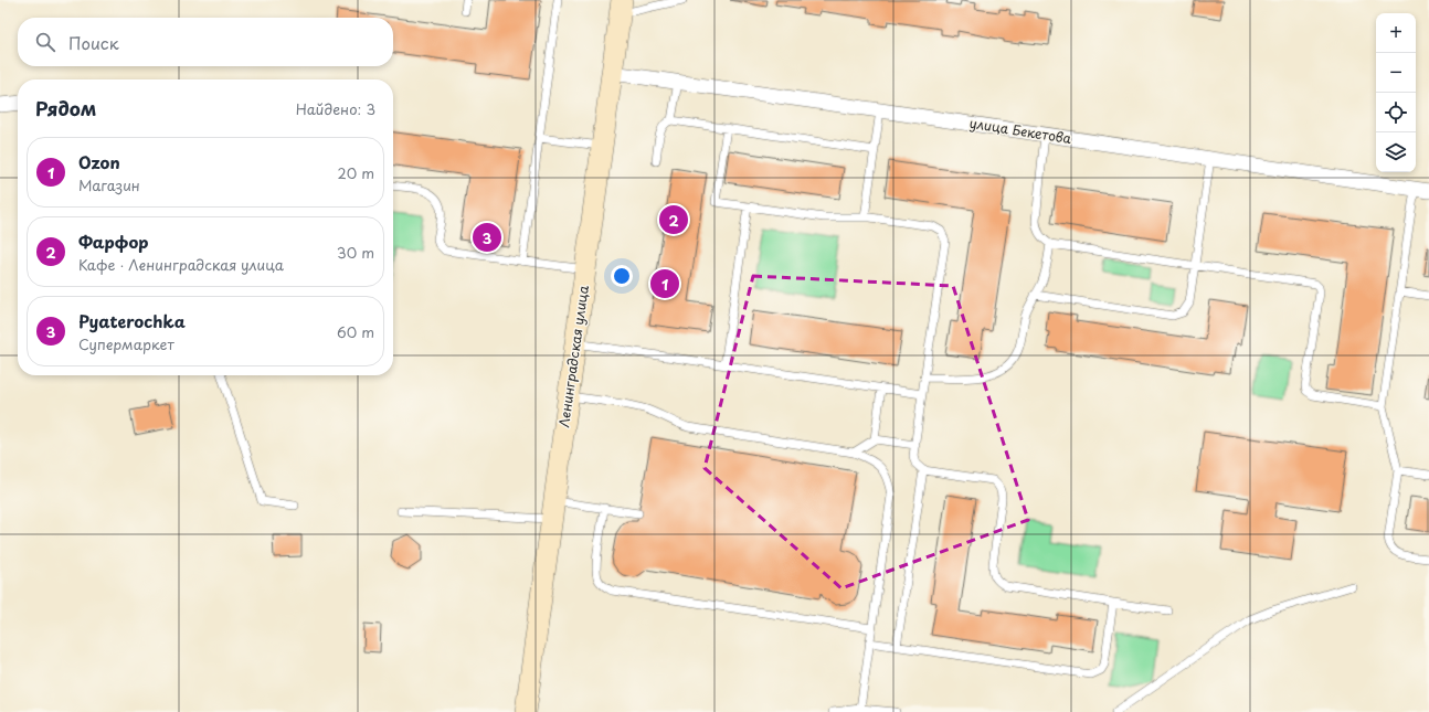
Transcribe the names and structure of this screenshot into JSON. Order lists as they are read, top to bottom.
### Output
{
  "streets": {
    "street": ["улица Бекетова", "Ленинградская улица"]
  },
  "crossings": [
    ["улица Бекетова", "Ленинградская улица"]
  ],
  "page": {
    "map_buttons": ["+", "−"],
    "search": "Поиск",
    "heading": ["Рядом", "Найдено: 3"],
    "list": [
      {
        "mark": "1",
        "name": "Ozon",
        "note": "Магазин",
        "value": "20 m"
      },
      {
        "mark": "2",
        "name": "Фарфор",
        "note": "Кафе · Ленинградская улица",
        "value": "30 m"
      },
      {
        "mark": "3",
        "name": "Pyaterochka",
        "note": "Супермаркет",
        "value": "60 m"
      }
    ],
    "pins": ["2", "3", "1"]
  }
}
